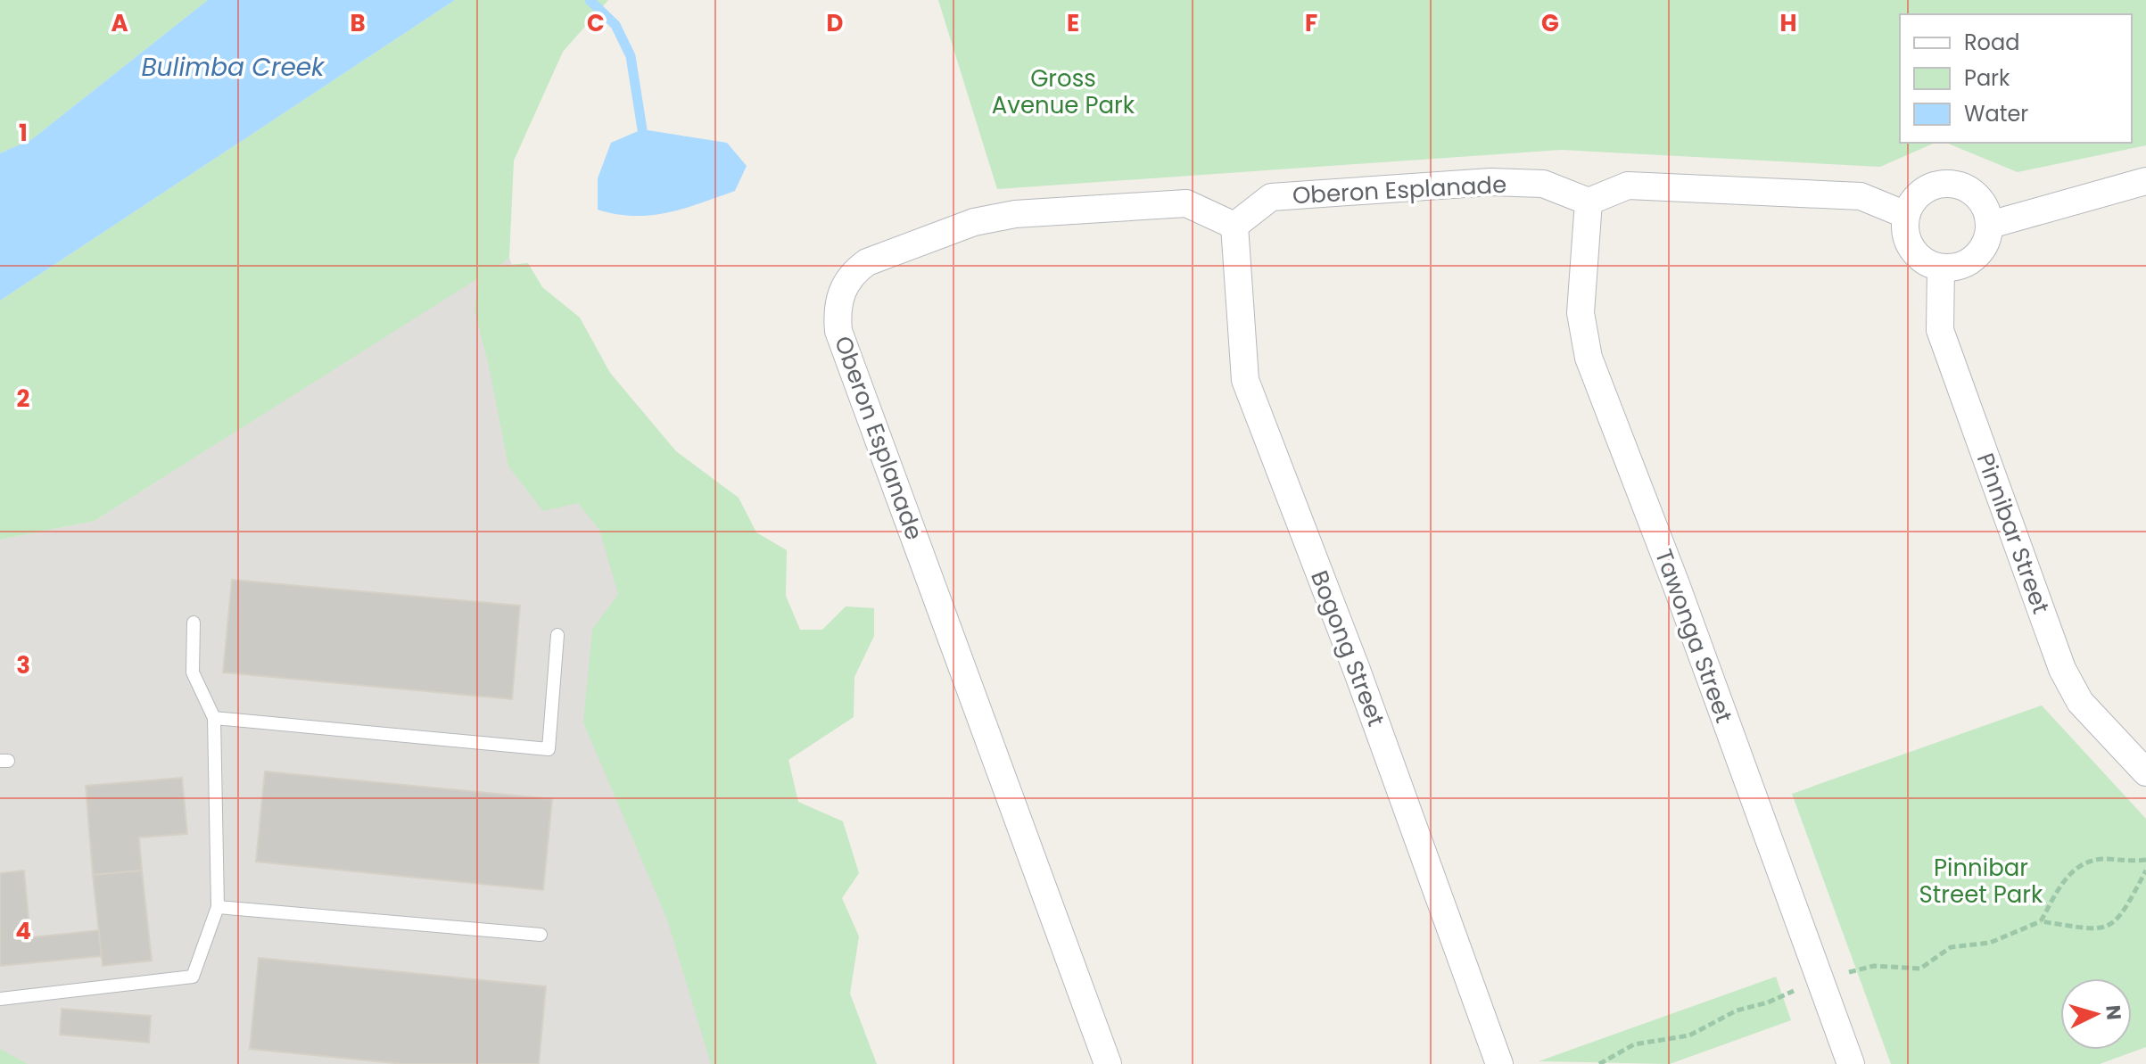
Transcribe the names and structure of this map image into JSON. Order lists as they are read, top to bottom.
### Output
{
  "streets": {
    "street": [
      "Oberon Esplanade",
      "Pinnibar Street",
      "Tawonga Street",
      "Bogong Street"
    ]
  },
  "crossings": [
    ["Oberon Esplanade", "Tawonga Street"],
    ["Oberon Esplanade", "Bogong Street"]
  ],
  "water": ["Bulimba Creek"],
  "parks": ["Gross Avenue Park", "Pinnibar Street Park"],
  "legend": ["Road", "Park", "Water"],
  "north": "right",
  "grid": {
    "columns": [
      "A",
      "B",
      "C",
      "D",
      "E",
      "F",
      "G",
      "H"
    ],
    "rows": [
      "1",
      "2",
      "3",
      "4"
    ]
  }
}
